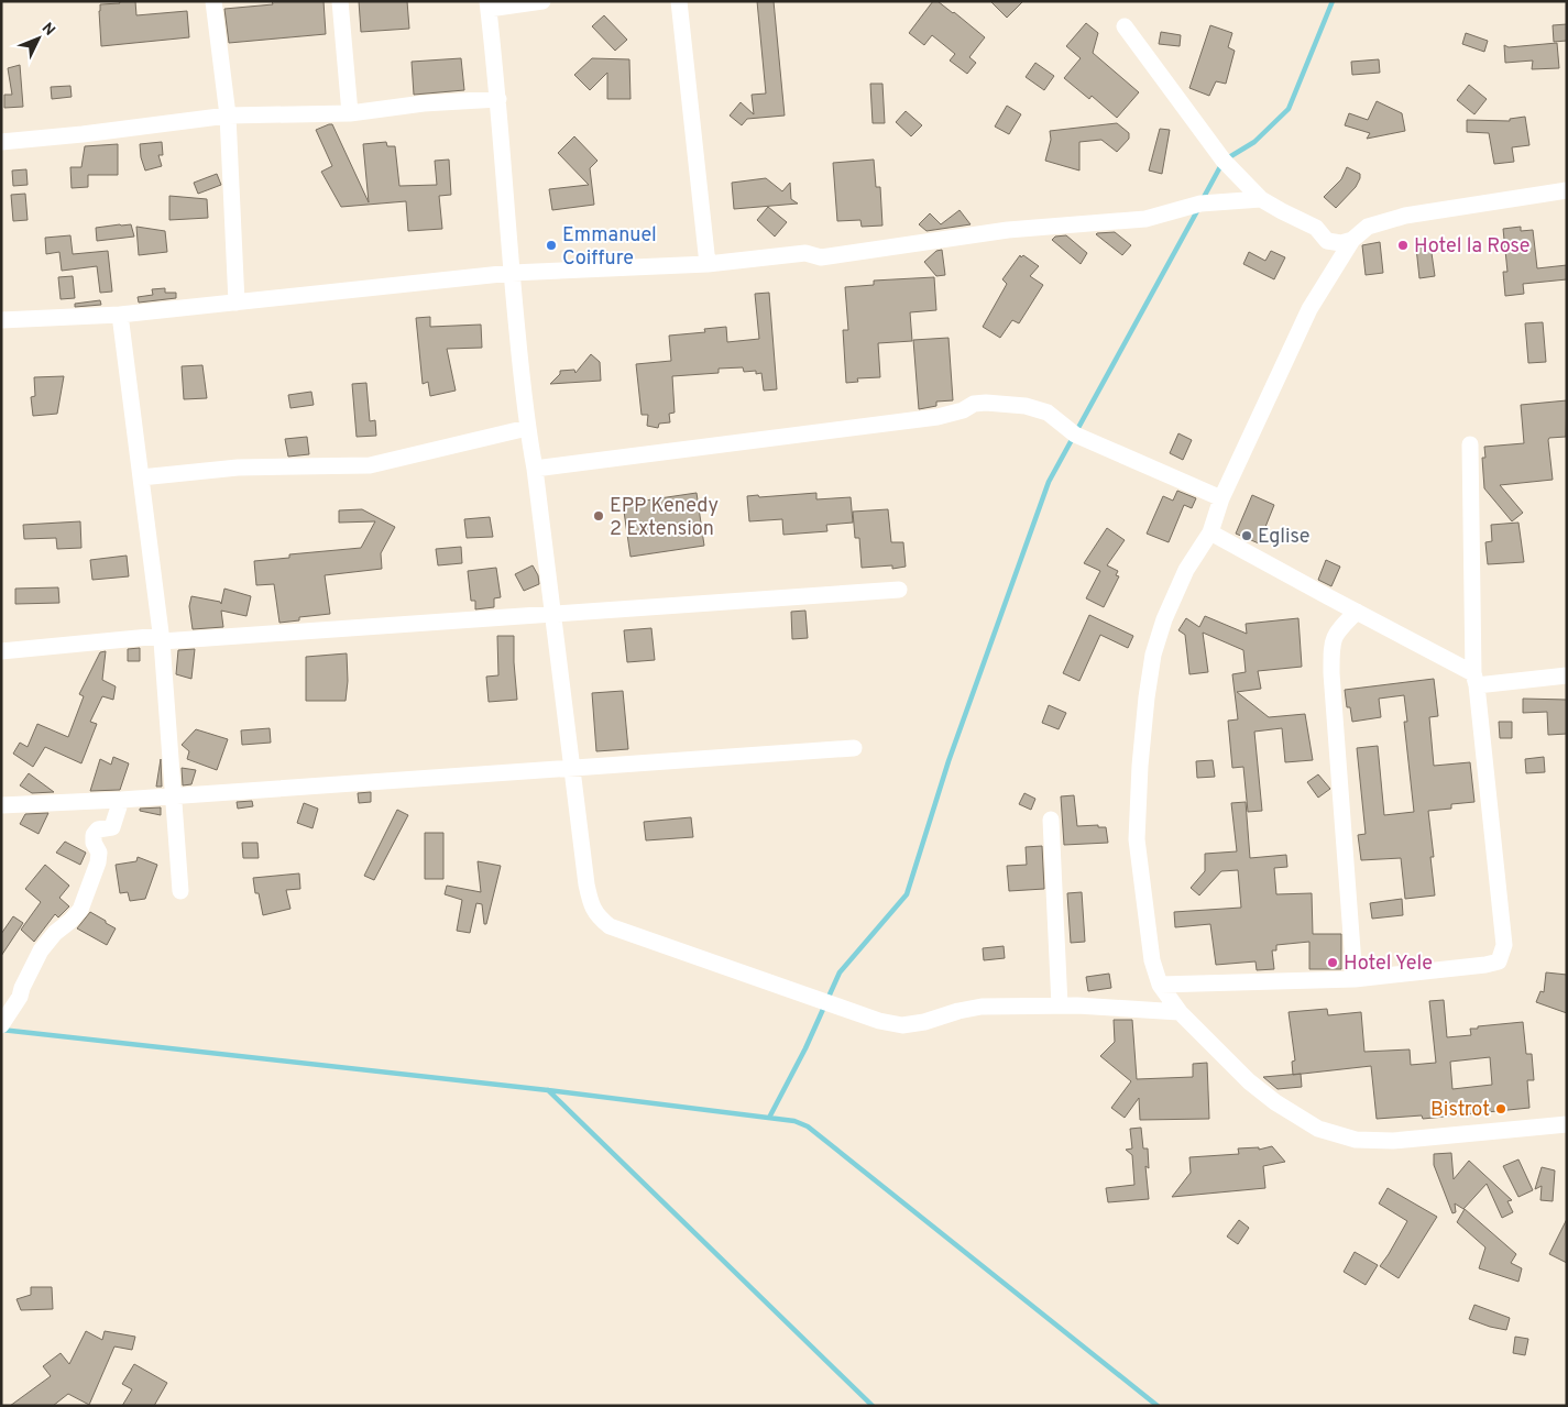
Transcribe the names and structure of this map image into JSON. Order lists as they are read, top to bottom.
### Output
{
  "places": [
    "Emmanuel Coiffure",
    "Hotel la Rose",
    "EPP Kenedy 2 Extension",
    "Eglise",
    "Hotel Yele",
    "Bistrot"
  ],
  "north": "top right"
}
